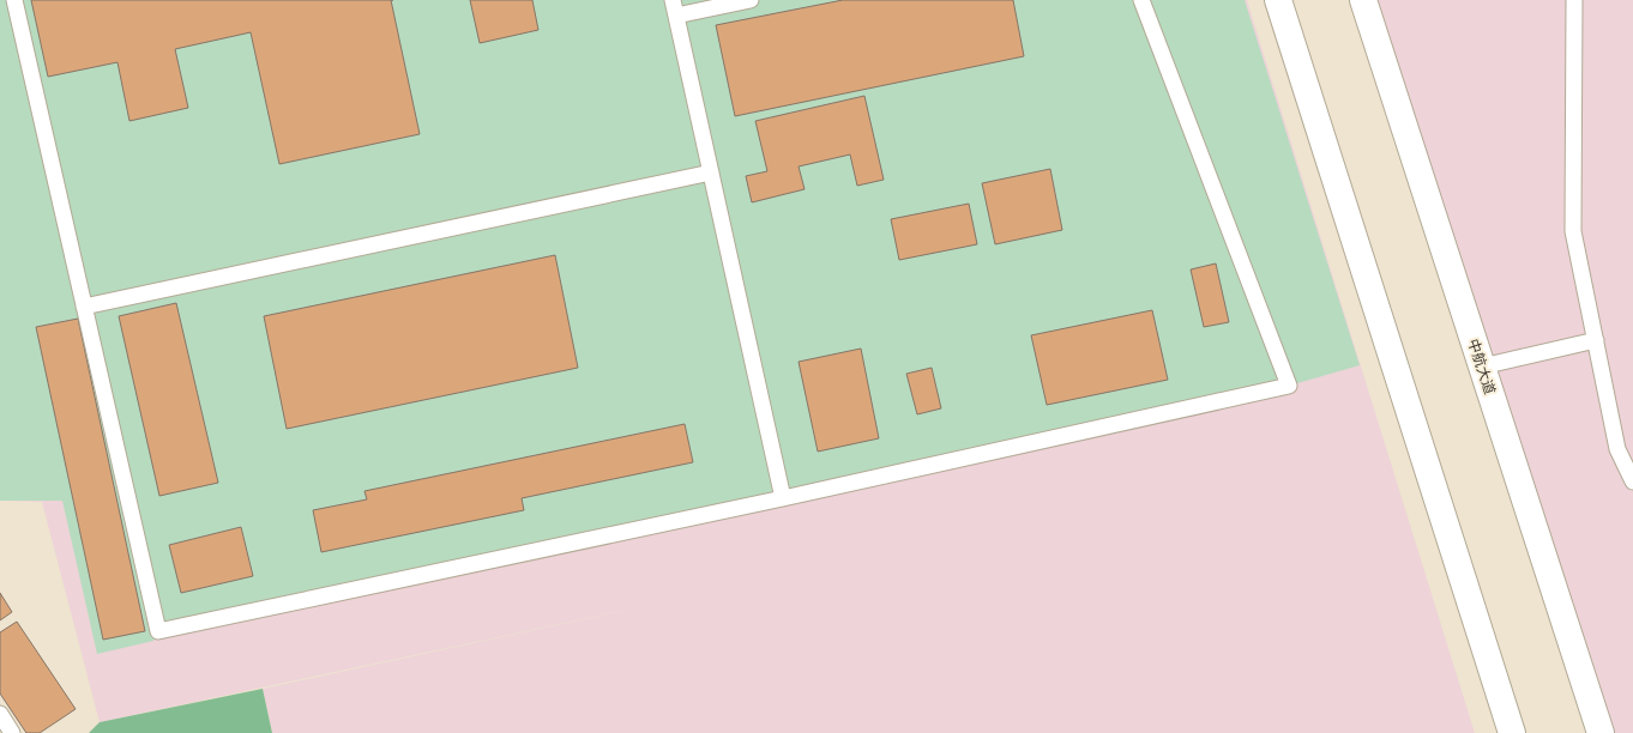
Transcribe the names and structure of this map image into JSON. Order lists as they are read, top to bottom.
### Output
{
  "streets": {
    "main road": ["中航大道"]
  }
}
